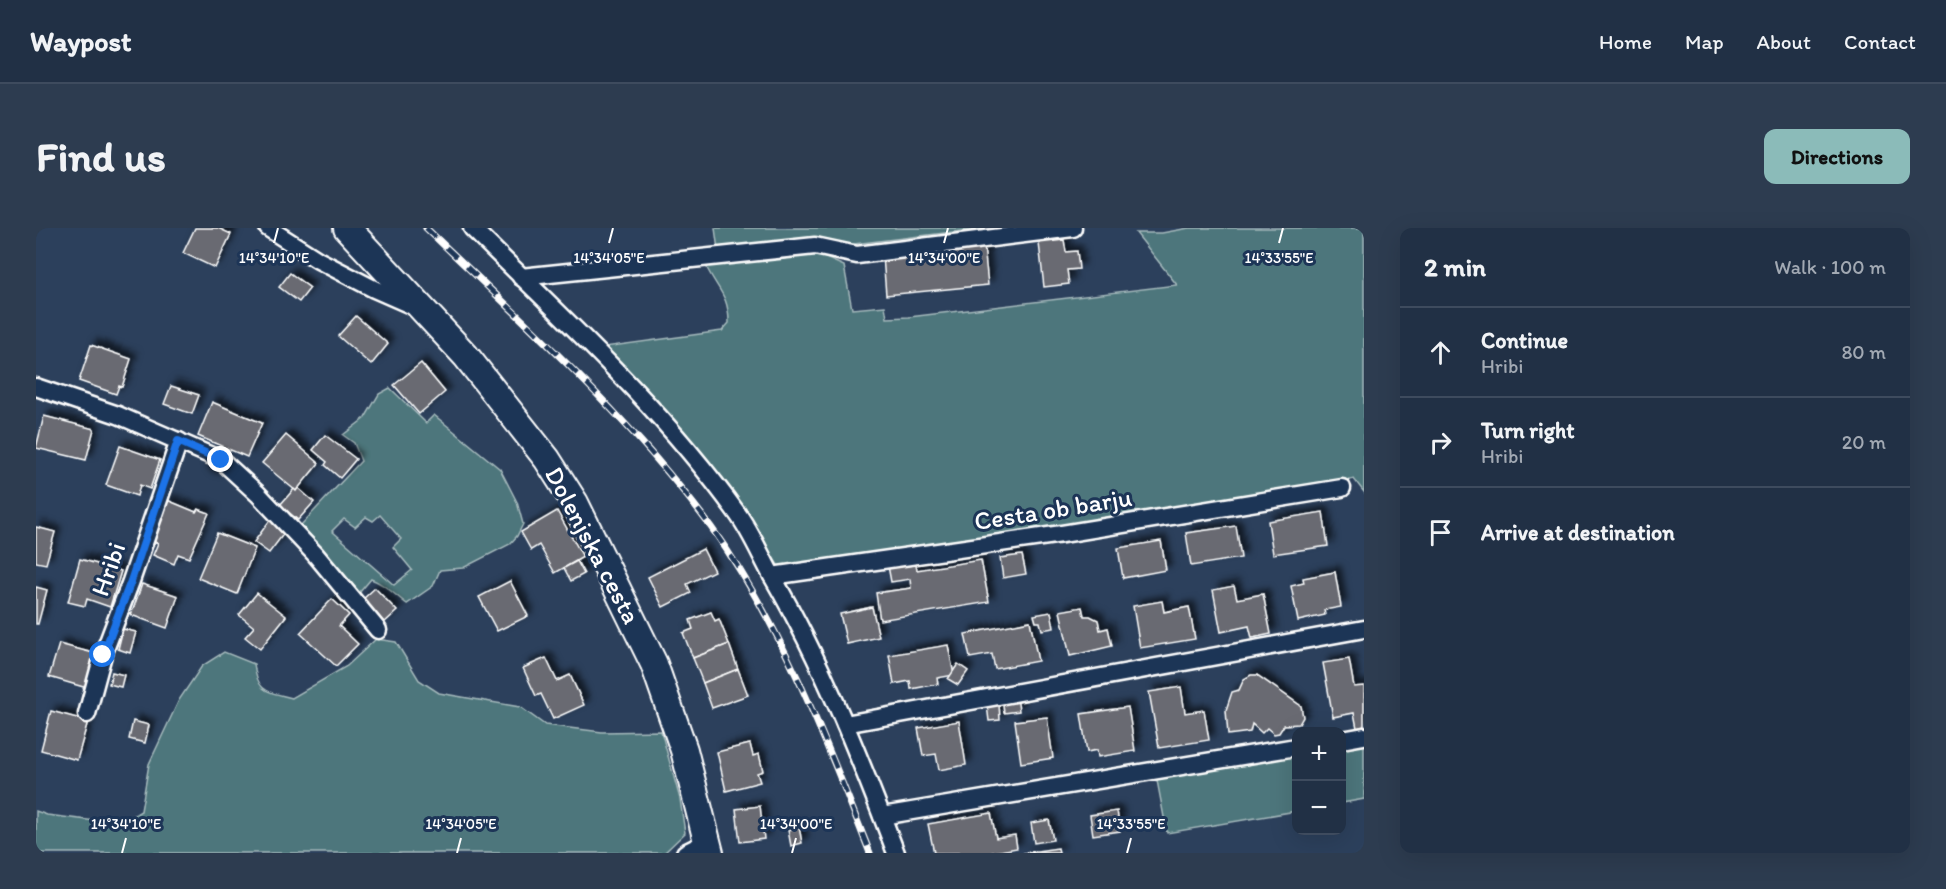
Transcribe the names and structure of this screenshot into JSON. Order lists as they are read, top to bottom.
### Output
{
  "streets": {
    "main road": ["Dolenjska cesta"],
    "street": ["Cesta ob barju", "Hribi"]
  },
  "page": {
    "header": "Waypost",
    "nav": [
      "Home",
      "Map",
      "About",
      "Contact"
    ],
    "buttons": "Directions",
    "title": "Find us",
    "heading": ["2 min", "Walk · 100 m"],
    "list": [
      ["Continue", "Hribi", "80 m"],
      ["Turn right", "Hribi", "20 m"],
      "Arrive at destination"
    ],
    "map_buttons": ["+", "−"]
  },
  "coordinates": [
    "14°34'10\"E",
    "14°34'05\"E",
    "14°34'00\"E",
    "14°33'55\"E"
  ]
}
